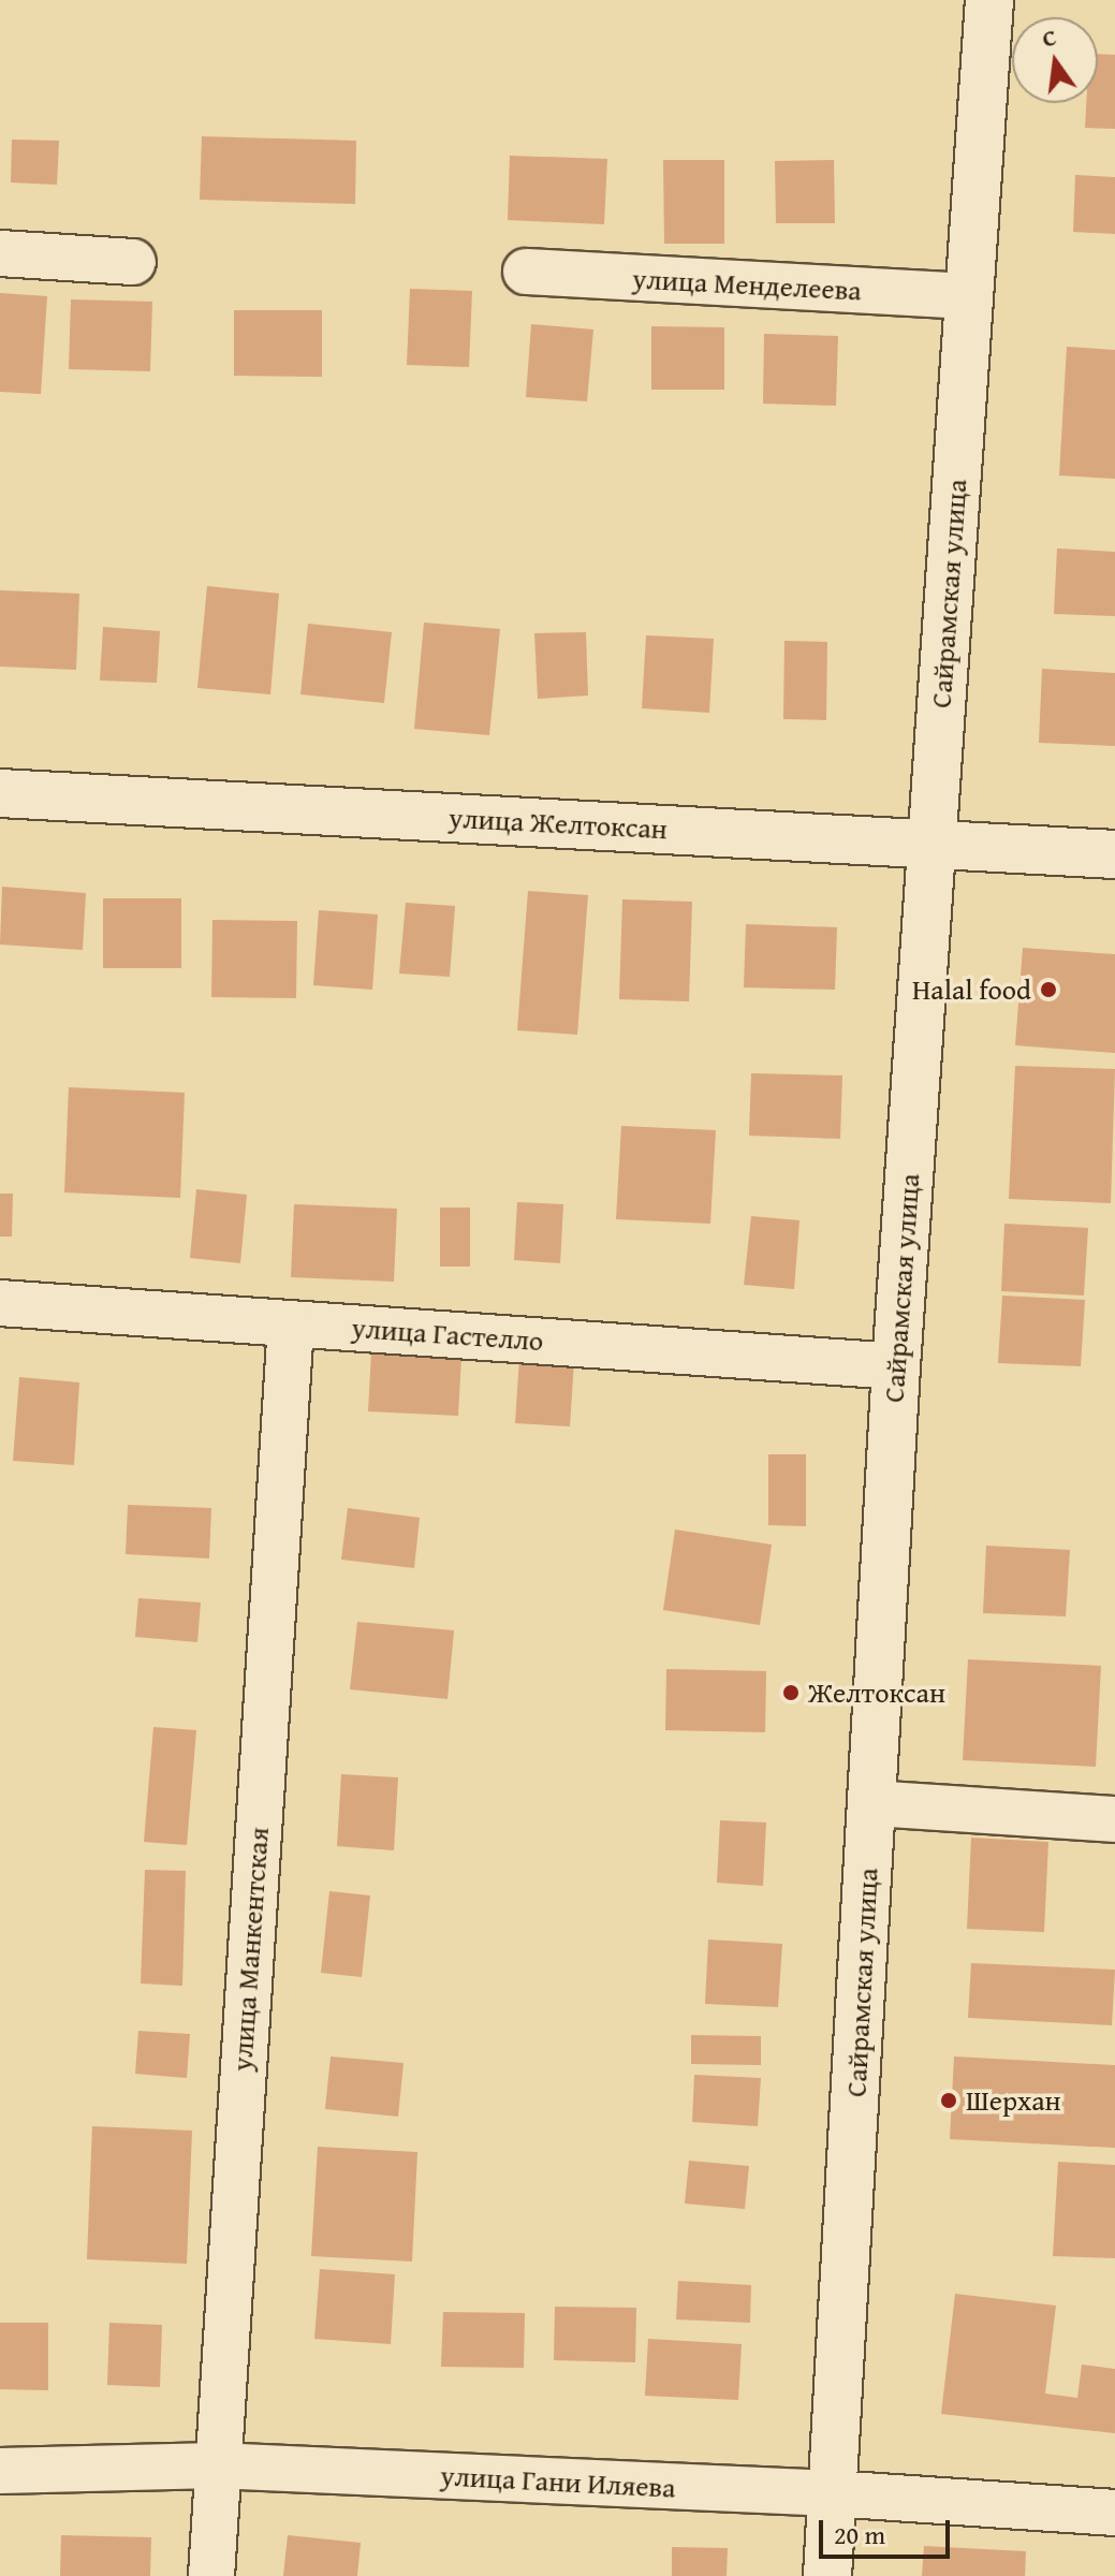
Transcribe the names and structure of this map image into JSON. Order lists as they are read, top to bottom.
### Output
{
  "streets": {
    "main road": ["Сайрамская улица", "улица Желтоксан"],
    "street": [
      "улица Менделеева",
      "улица Гастелло",
      "улица Манкентская",
      "улица Гани Иляева"
    ]
  },
  "crossings": [
    ["улица Менделеева", "Сайрамская улица"],
    ["Сайрамская улица", "улица Желтоксан"],
    ["Сайрамская улица", "улица Гастелло"],
    ["Сайрамская улица", "улица Гани Иляева"],
    ["улица Гастелло", "улица Манкентская"],
    ["улица Манкентская", "улица Гани Иляева"]
  ],
  "places": ["Halal food", "Желтоксан", "Шерхан"],
  "scale_bar": "20 m",
  "north": "top"
}
